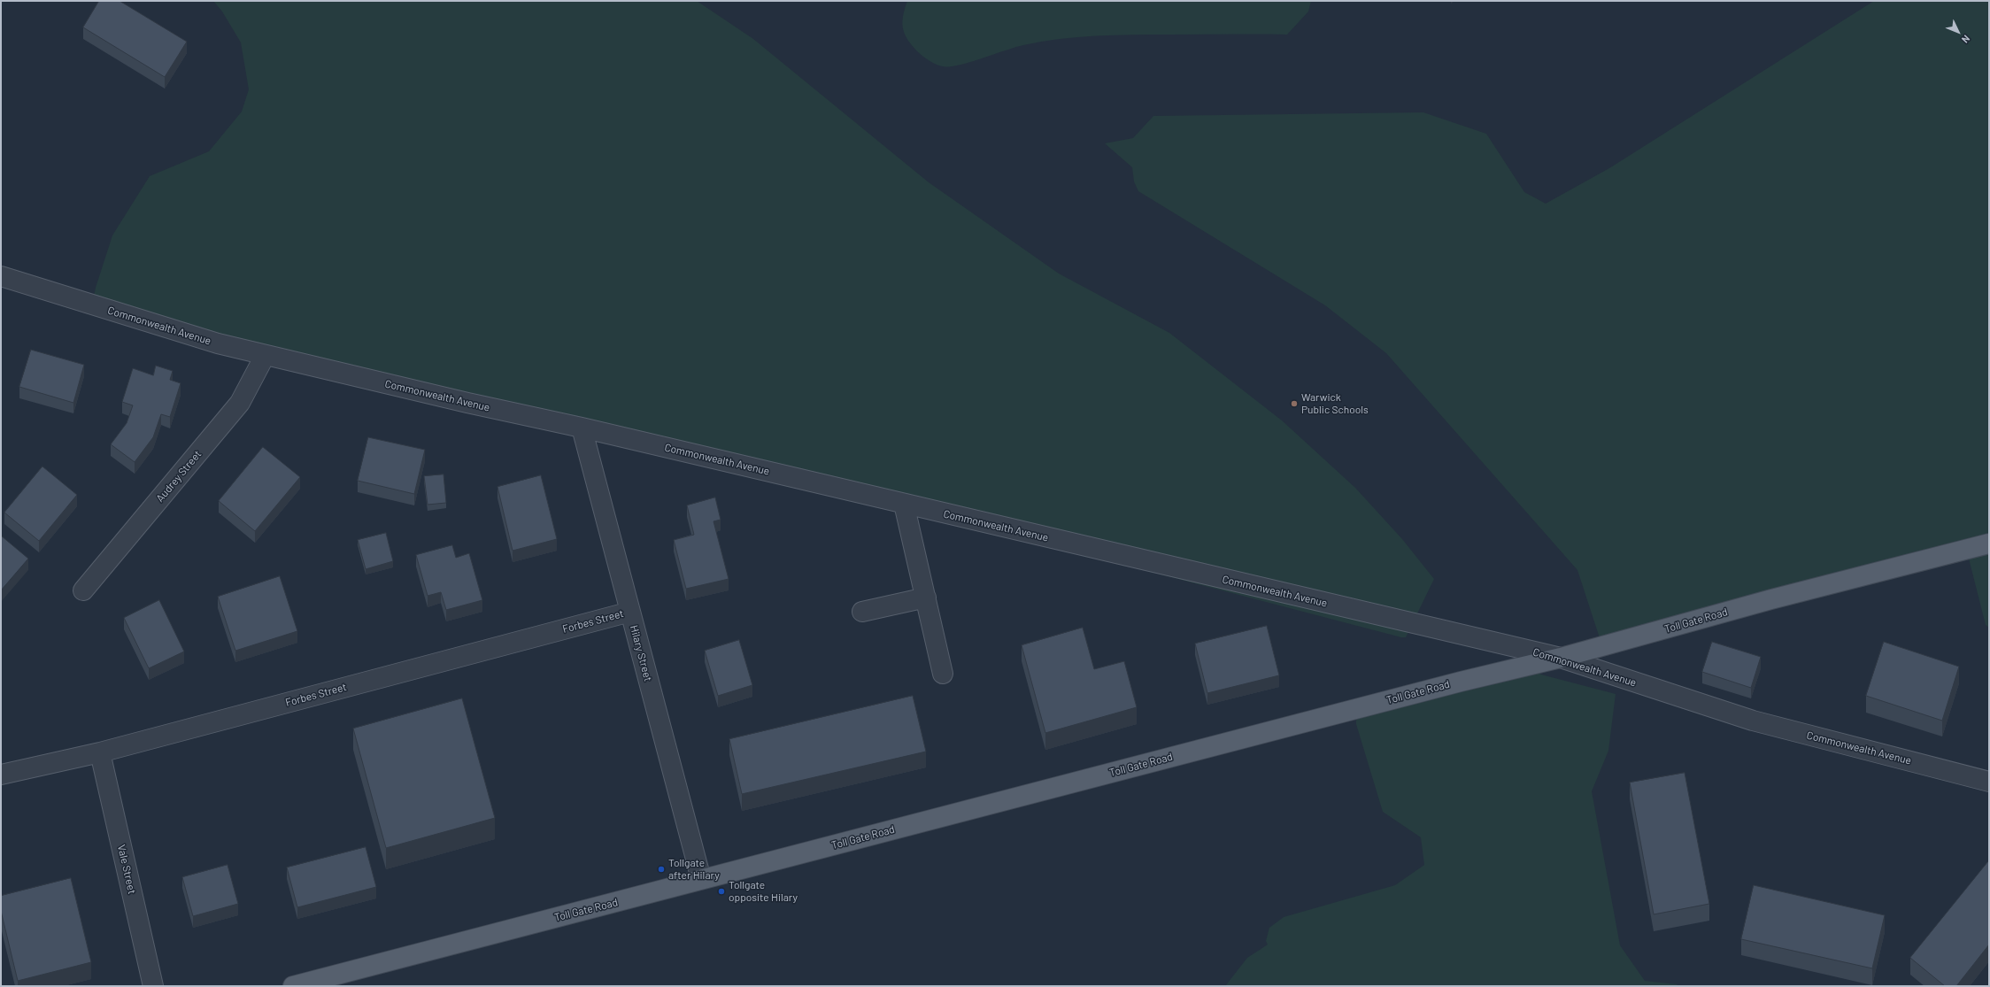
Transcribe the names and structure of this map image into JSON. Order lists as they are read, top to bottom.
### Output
{
  "streets": {
    "main road": ["Toll Gate Road"],
    "street": [
      "Commonwealth Avenue",
      "Audrey Street",
      "Forbes Street",
      "Hilary Street",
      "Vale Street"
    ]
  },
  "crossings": [
    ["Commonwealth Avenue", "Audrey Street"],
    ["Commonwealth Avenue", "Toll Gate Road"],
    ["Commonwealth Avenue", "Hilary Street"],
    ["Toll Gate Road", "Hilary Street"],
    ["Forbes Street", "Hilary Street"],
    ["Forbes Street", "Vale Street"]
  ],
  "places": ["Warwick Public Schools", "Tollgate after Hilary", "Tollgate opposite Hilary"],
  "north": "bottom right"
}
